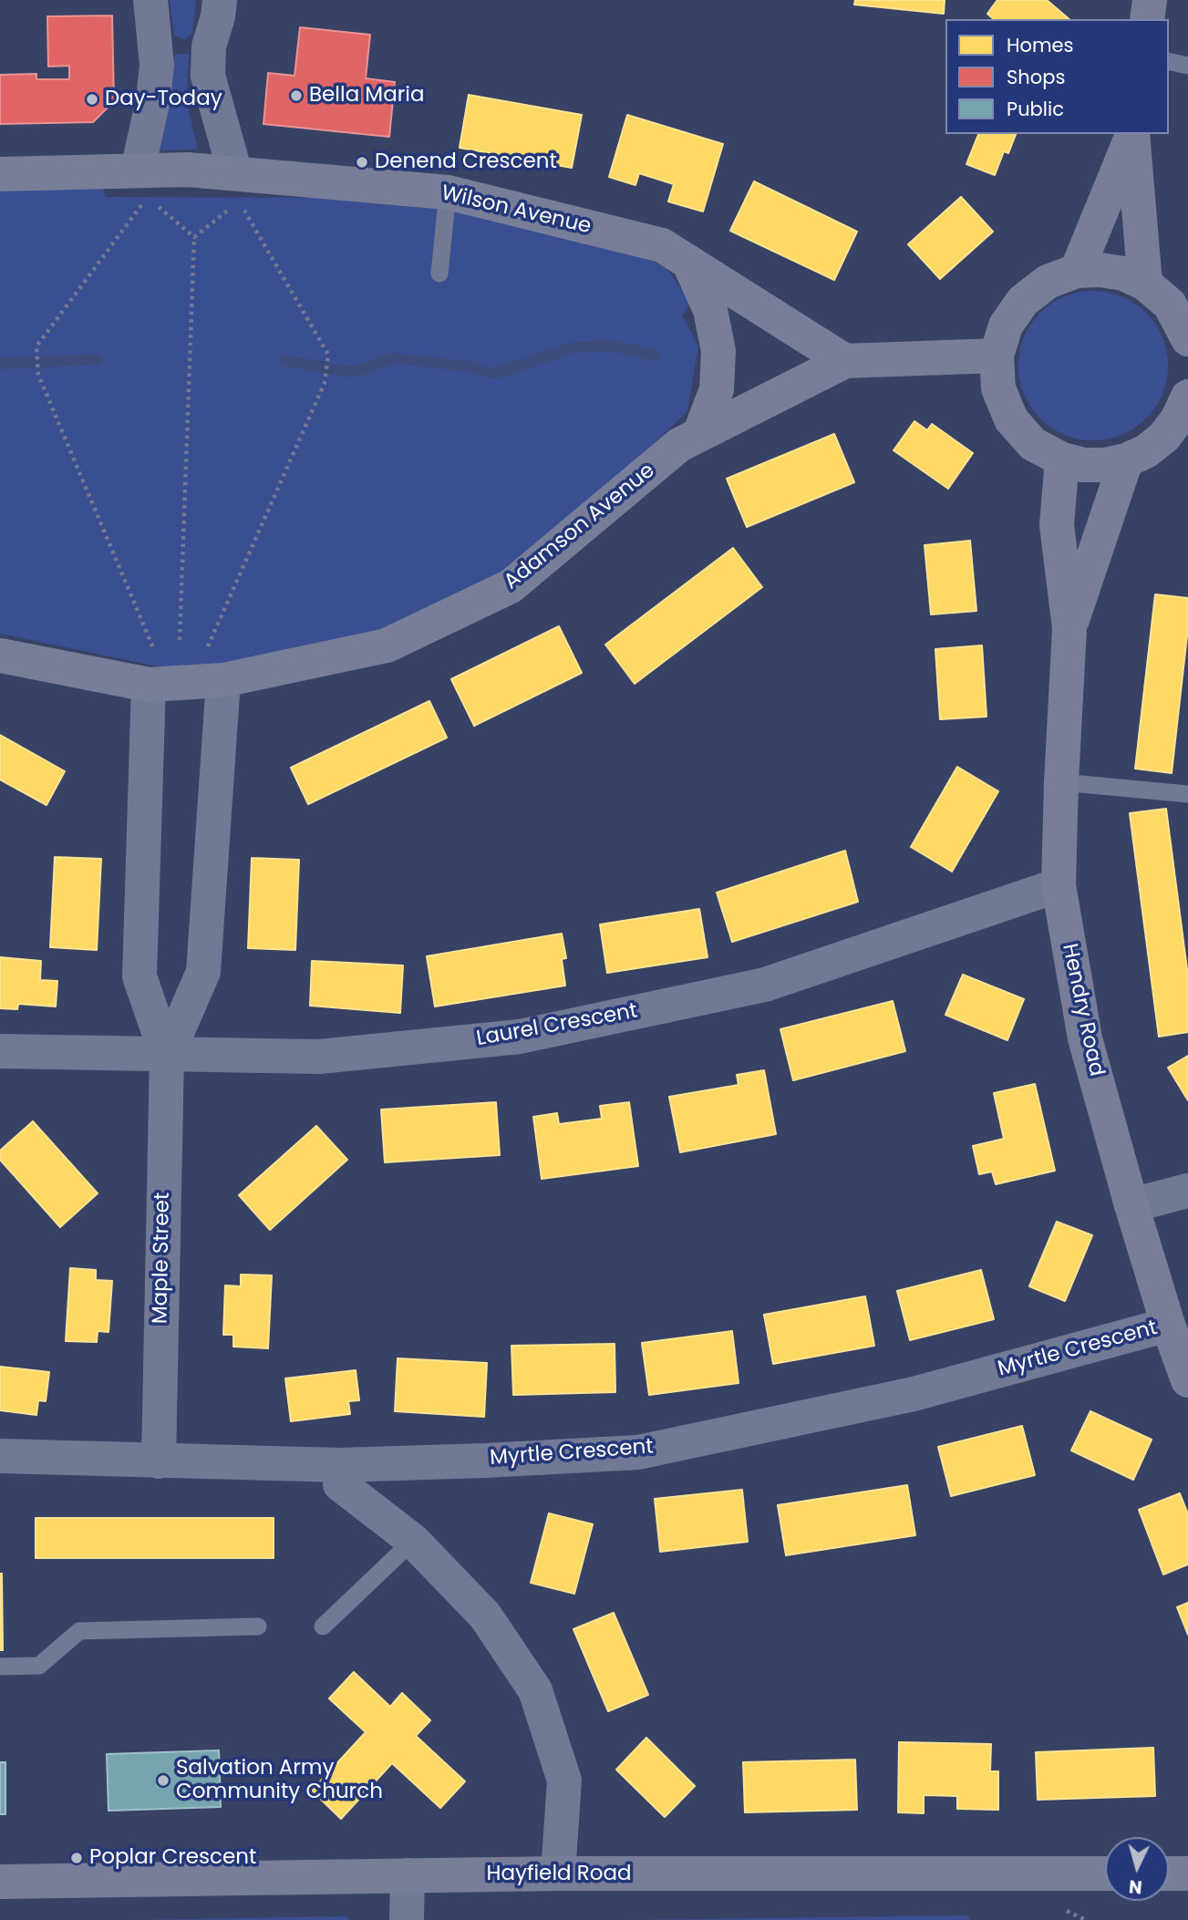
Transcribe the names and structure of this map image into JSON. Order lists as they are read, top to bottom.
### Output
{
  "streets": {
    "street": [
      "Wilson Avenue",
      "Adamson Avenue",
      "Hendry Road",
      "Laurel Crescent",
      "Maple Street",
      "Myrtle Crescent",
      "Hayfield Road"
    ]
  },
  "crossings": [
    ["Wilson Avenue", "Adamson Avenue"],
    ["Adamson Avenue", "Maple Street"],
    ["Hendry Road", "Laurel Crescent"],
    ["Hendry Road", "Myrtle Crescent"],
    ["Laurel Crescent", "Maple Street"],
    ["Maple Street", "Myrtle Crescent"]
  ],
  "places": [
    "Bella Maria",
    "Day-Today",
    "Denend Crescent",
    "Salvation Army Community Church",
    "Poplar Crescent"
  ],
  "legend": ["Homes", "Shops", "Public"],
  "north": "bottom"
}
